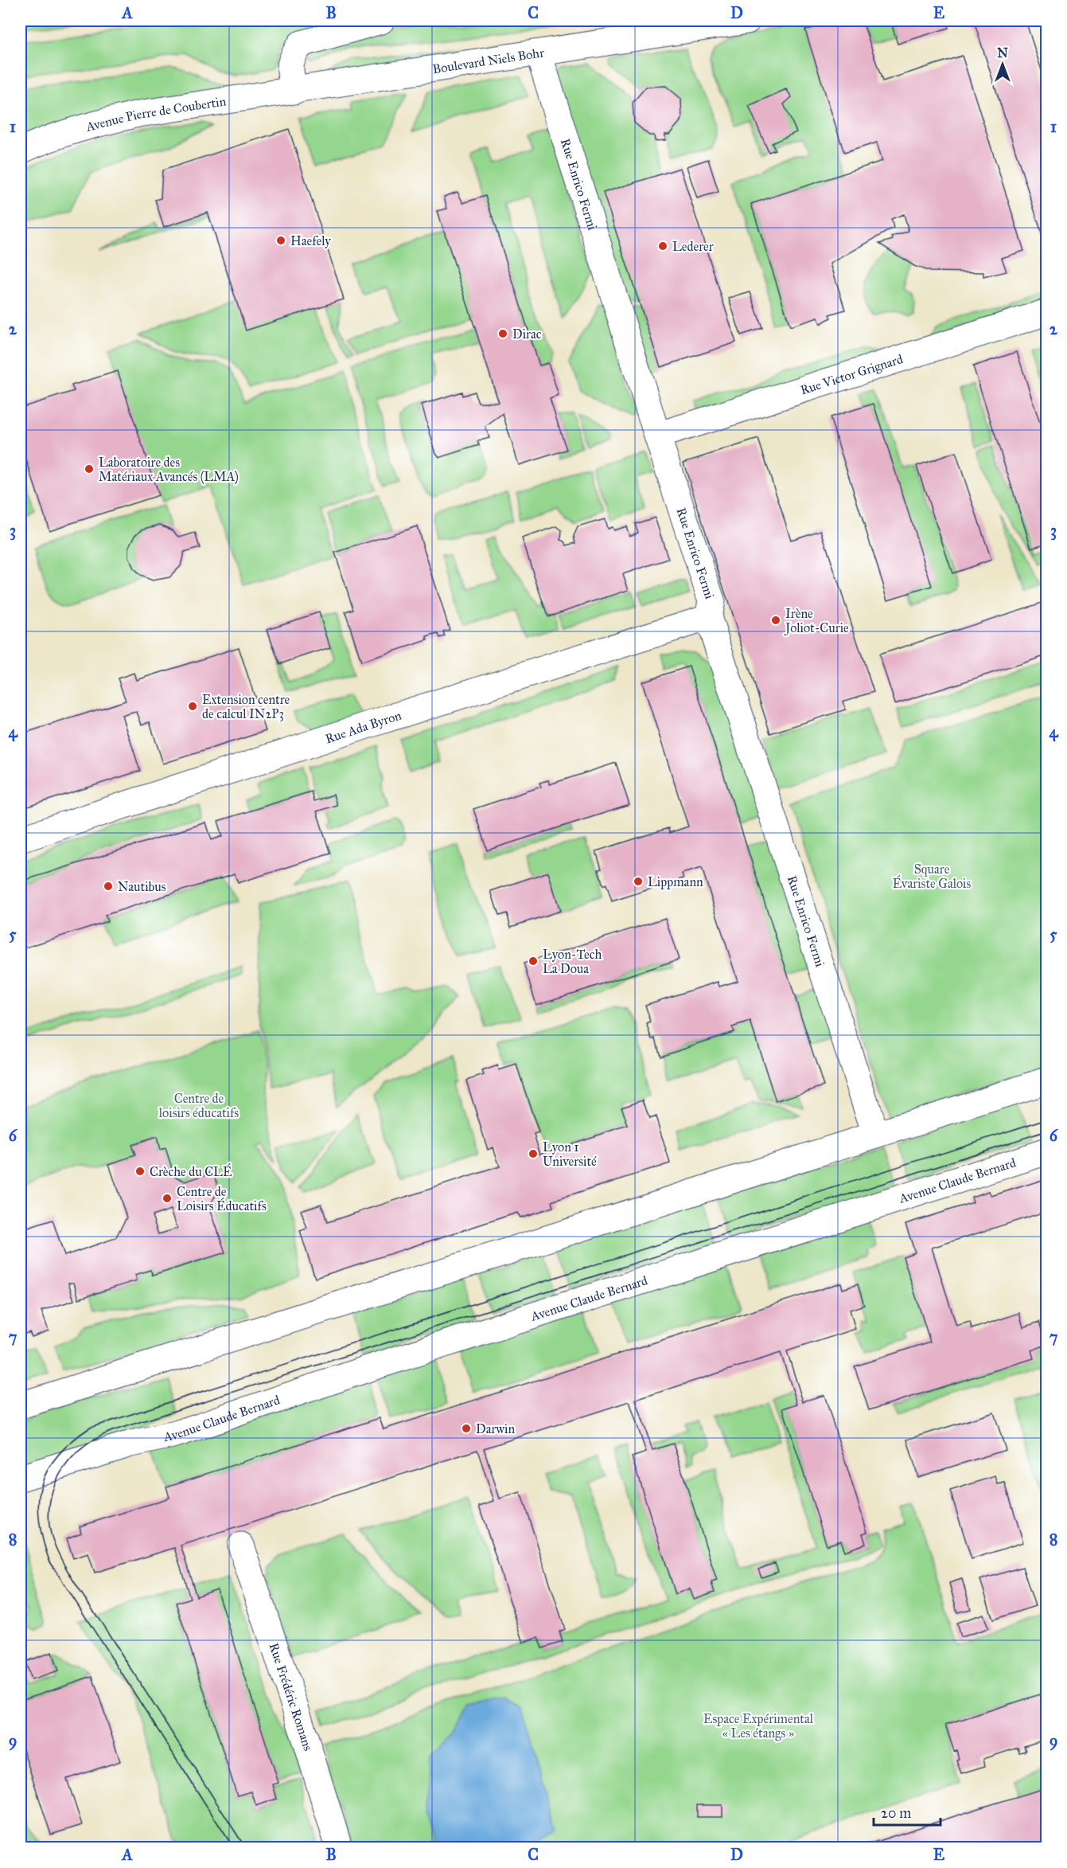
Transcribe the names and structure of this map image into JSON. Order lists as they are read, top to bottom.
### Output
{
  "streets": {
    "street": [
      "Boulevard Niels Bohr",
      "Avenue Pierre de Coubertin",
      "Rue Enrico Fermi",
      "Rue Victor Grignard",
      "Rue Ada Byron",
      "Avenue Claude Bernard",
      "Rue Frédéric Romans"
    ]
  },
  "crossings": [
    ["Boulevard Niels Bohr", "Avenue Pierre de Coubertin"],
    ["Boulevard Niels Bohr", "Rue Enrico Fermi"],
    ["Rue Enrico Fermi", "Rue Victor Grignard"],
    ["Rue Enrico Fermi", "Rue Ada Byron"]
  ],
  "parks": ["Square Évariste Galois", "Centre de loisirs éducatifs", "Espace Expérimental « Les étangs »"],
  "places": [
    "Haefely",
    "Lederer",
    "Dirac",
    "Laboratoire des Matériaux Avancés (LMA)",
    "Irène Joliot-Curie",
    "Extension centre de calcul IN2P3",
    "Lippmann",
    "Nautibus",
    "Lyon-Tech La Doua",
    "Lyon 1 Université",
    "Crèche du CLÉ",
    "Centre de Loisirs Éducatifs",
    "Darwin"
  ],
  "scale_bar": "20 m",
  "north": "top",
  "grid": {
    "columns": [
      "A",
      "B",
      "C",
      "D",
      "E"
    ],
    "rows": [
      "1",
      "2",
      "3",
      "4",
      "5",
      "6",
      "7",
      "8",
      "9"
    ]
  }
}
